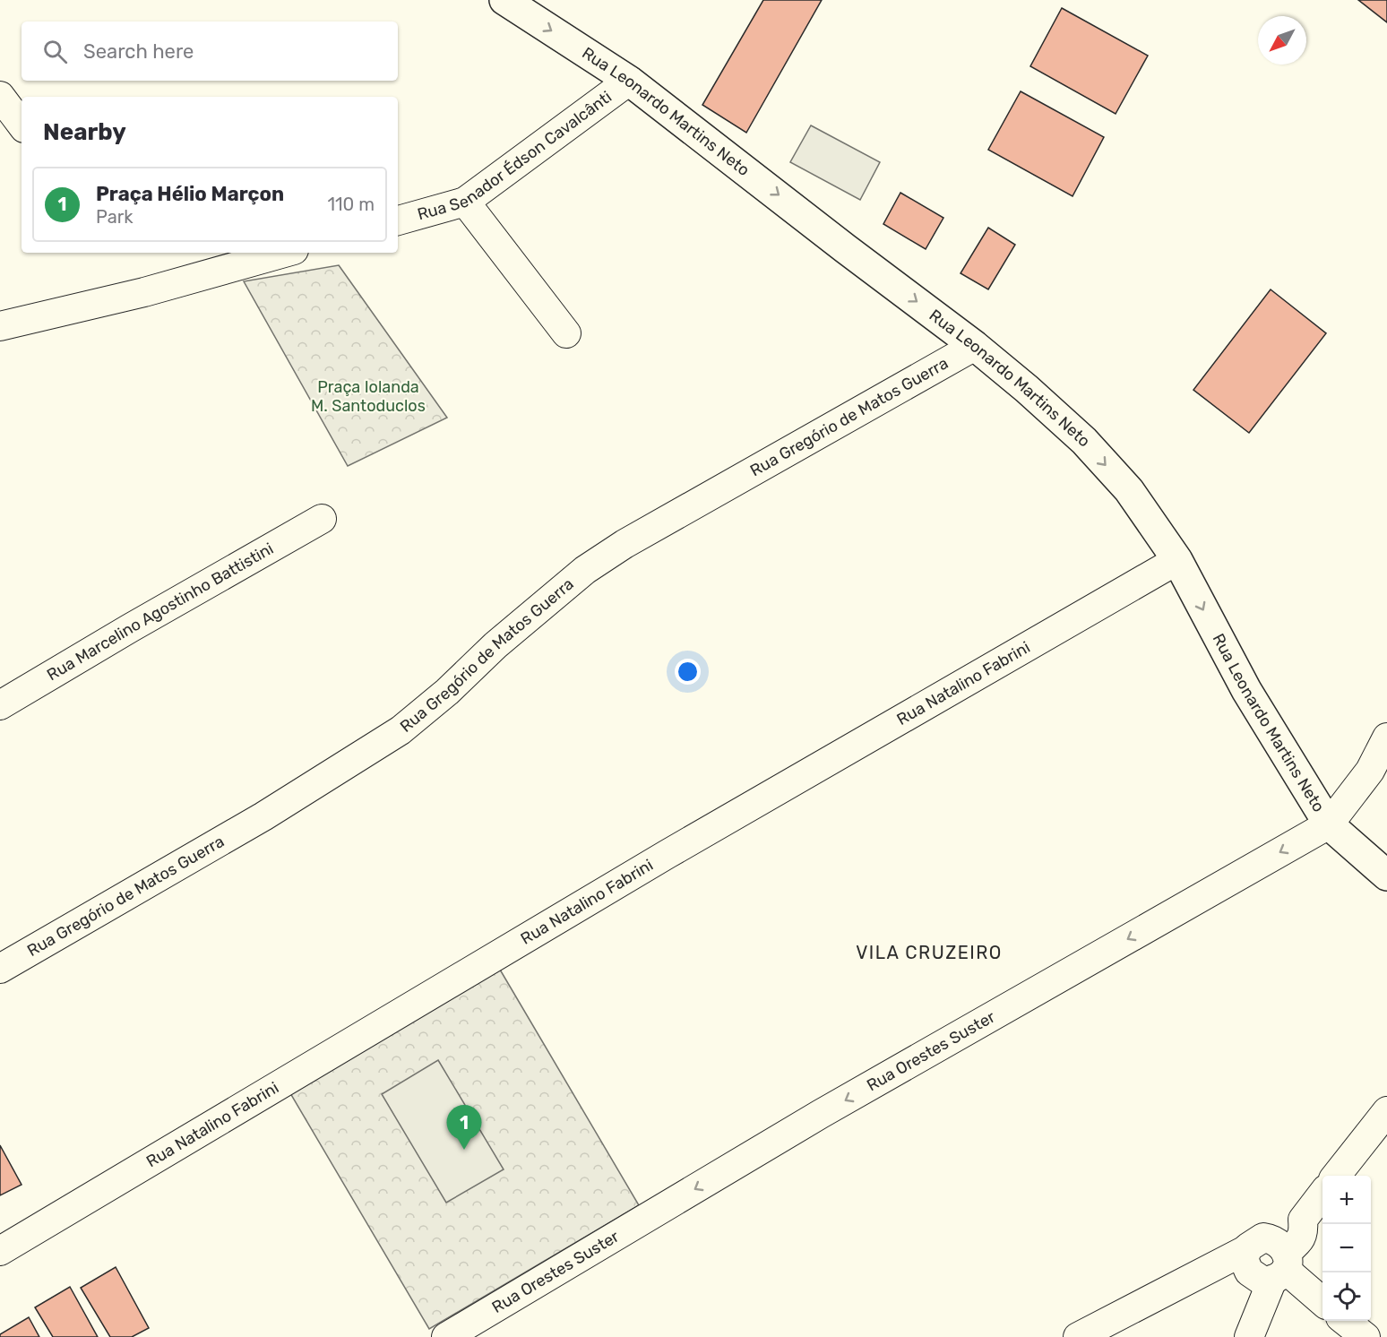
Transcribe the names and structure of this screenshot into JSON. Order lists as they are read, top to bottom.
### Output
{
  "streets": {
    "street": [
      "Rua Leonardo Martins Neto",
      "Rua Senador Édson Cavalcânti",
      "Rua Gregório de Matos Guerra",
      "Rua Marcelino Agostinho Battistini",
      "Rua Natalino Fabrini",
      "Rua Orestes Suster"
    ]
  },
  "crossings": [
    ["Rua Leonardo Martins Neto", "Rua Senador Édson Cavalcânti"],
    ["Rua Leonardo Martins Neto", "Rua Gregório de Matos Guerra"],
    ["Rua Leonardo Martins Neto", "Rua Natalino Fabrini"],
    ["Rua Leonardo Martins Neto", "Rua Orestes Suster"]
  ],
  "one_way": ["Rua Leonardo Martins Neto", "Rua Orestes Suster"],
  "districts": ["VILA CRUZEIRO"],
  "parks": ["Praça Iolanda M. Santoduclos"],
  "north": "bottom left",
  "page": {
    "search": "Search here",
    "heading": "Nearby",
    "list": [
      {
        "mark": "1",
        "name": "Praça Hélio Marçon",
        "note": "Park",
        "value": "110 m"
      }
    ],
    "pins": "1",
    "map_buttons": ["+", "−"]
  }
}
